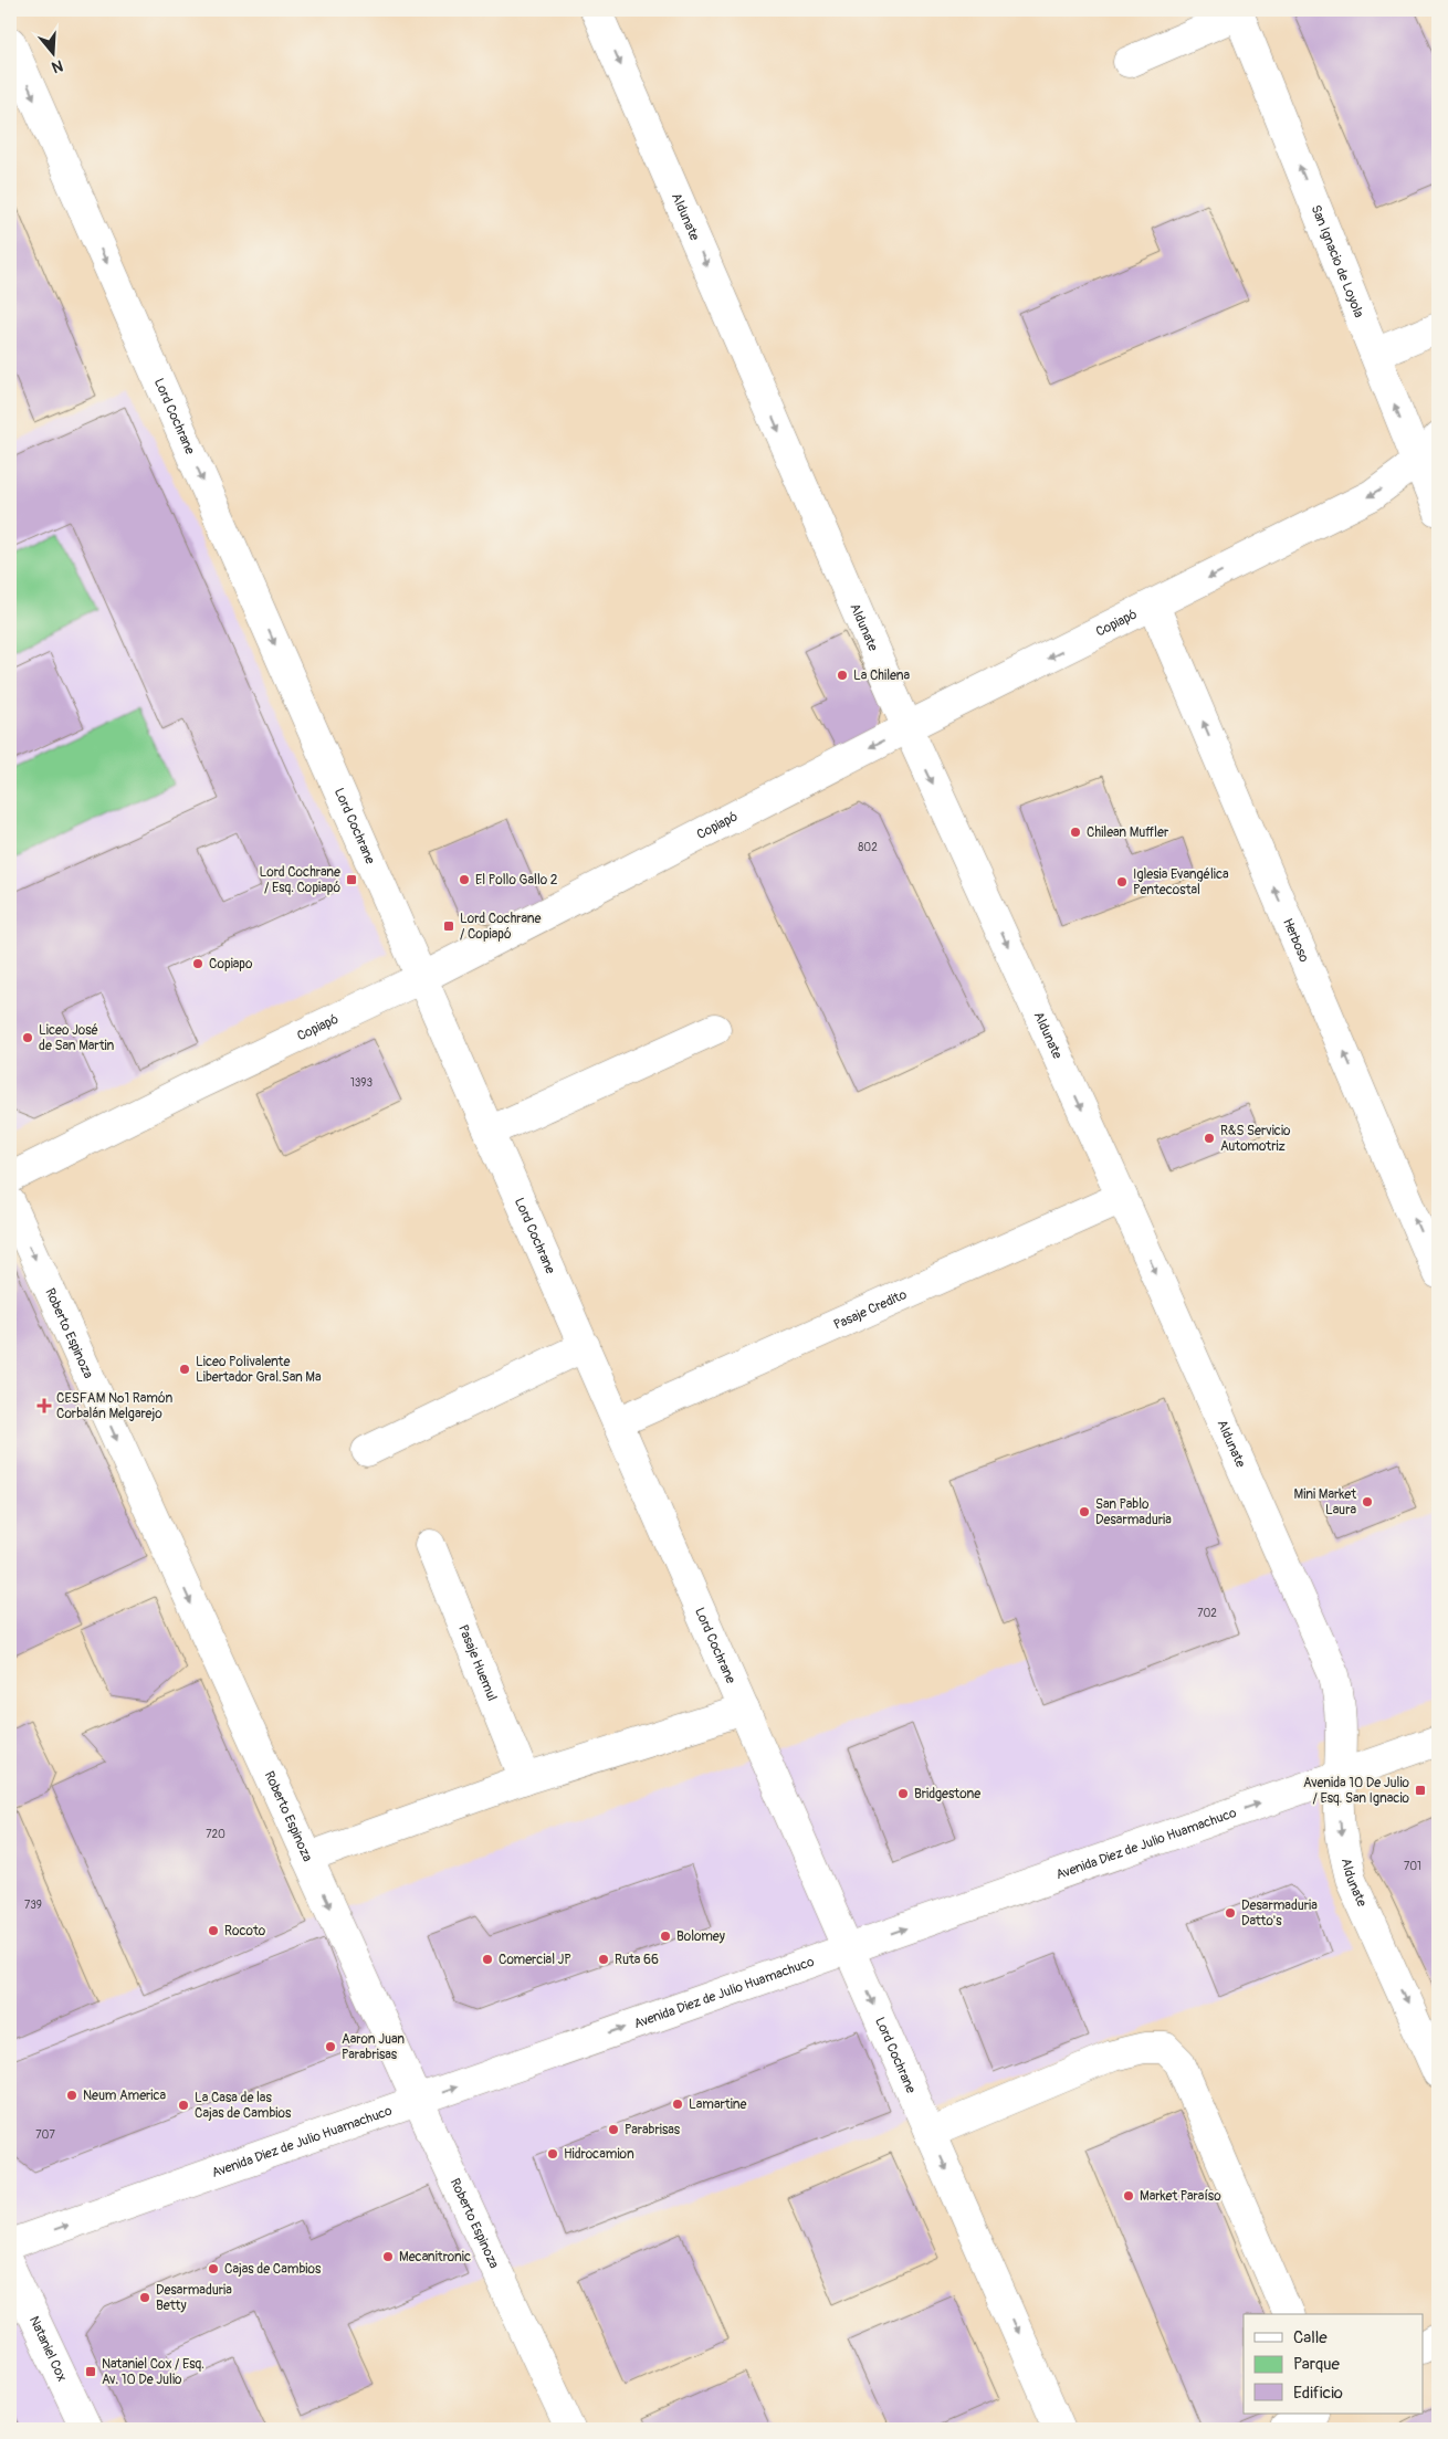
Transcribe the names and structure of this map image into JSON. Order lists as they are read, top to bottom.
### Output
{
  "streets": {
    "street": [
      "Aldunate",
      "San Ignacio de Loyola",
      "Lord Cochrane",
      "Copiapó",
      "Herboso",
      "Pasaje Credito",
      "Roberto Espinoza",
      "Pasaje Huemul",
      "Avenida Diez de Julio Huamachuco",
      "Nataniel Cox"
    ]
  },
  "crossings": [
    ["Aldunate", "Copiapó"],
    ["Aldunate", "Pasaje Credito"],
    ["Aldunate", "Avenida Diez de Julio Huamachuco"],
    ["San Ignacio de Loyola", "Copiapó"],
    ["Lord Cochrane", "Copiapó"],
    ["Lord Cochrane", "Pasaje Credito"],
    ["Lord Cochrane", "Avenida Diez de Julio Huamachuco"],
    ["Copiapó", "Herboso"],
    ["Roberto Espinoza", "Avenida Diez de Julio Huamachuco"]
  ],
  "one_way": [
    "Aldunate",
    "San Ignacio de Loyola",
    "Lord Cochrane",
    "Copiapó",
    "Herboso",
    "Roberto Espinoza"
  ],
  "places": {
    "other": [
      "La Chilena",
      "Chilean Muffler",
      "El Pollo Gallo 2",
      "Iglesia Evangélica Pentecostal",
      "Copiapo",
      "Liceo José de San Martin",
      "R&S Servicio Automotriz",
      "Liceo Polivalente Libertador Gral.San Ma",
      "Mini Market Laura",
      "San Pablo Desarmaduria",
      "Bridgestone",
      "Desarmaduria Datto's",
      "Rocoto",
      "Bolomey",
      "Comercial JP",
      "Ruta 66",
      "Aaron Juan Parabrisas",
      "Neum America",
      "Lamartine",
      "La Casa de las Cajas de Cambios",
      "Parabrisas",
      "Hidrocamion",
      "Market Paraíso",
      "Mecanitronic",
      "Cajas de Cambios",
      "Desarmaduria Betty"
    ],
    "transit": [
      "Lord Cochrane / Esq. Copiapó",
      "Lord Cochrane / Copiapó",
      "Avenida 10 De Julio / Esq. San Ignacio",
      "Nataniel Cox / Esq. Av. 10 De Julio"
    ],
    "health": ["CESFAM Nº1 Ramón Corbalán Melgarejo"]
  },
  "house_numbers": [
    "802",
    "1393",
    "702",
    "720",
    "701",
    "739",
    "707"
  ],
  "legend": ["Calle", "Parque", "Edificio"],
  "north": "bottom"
}
